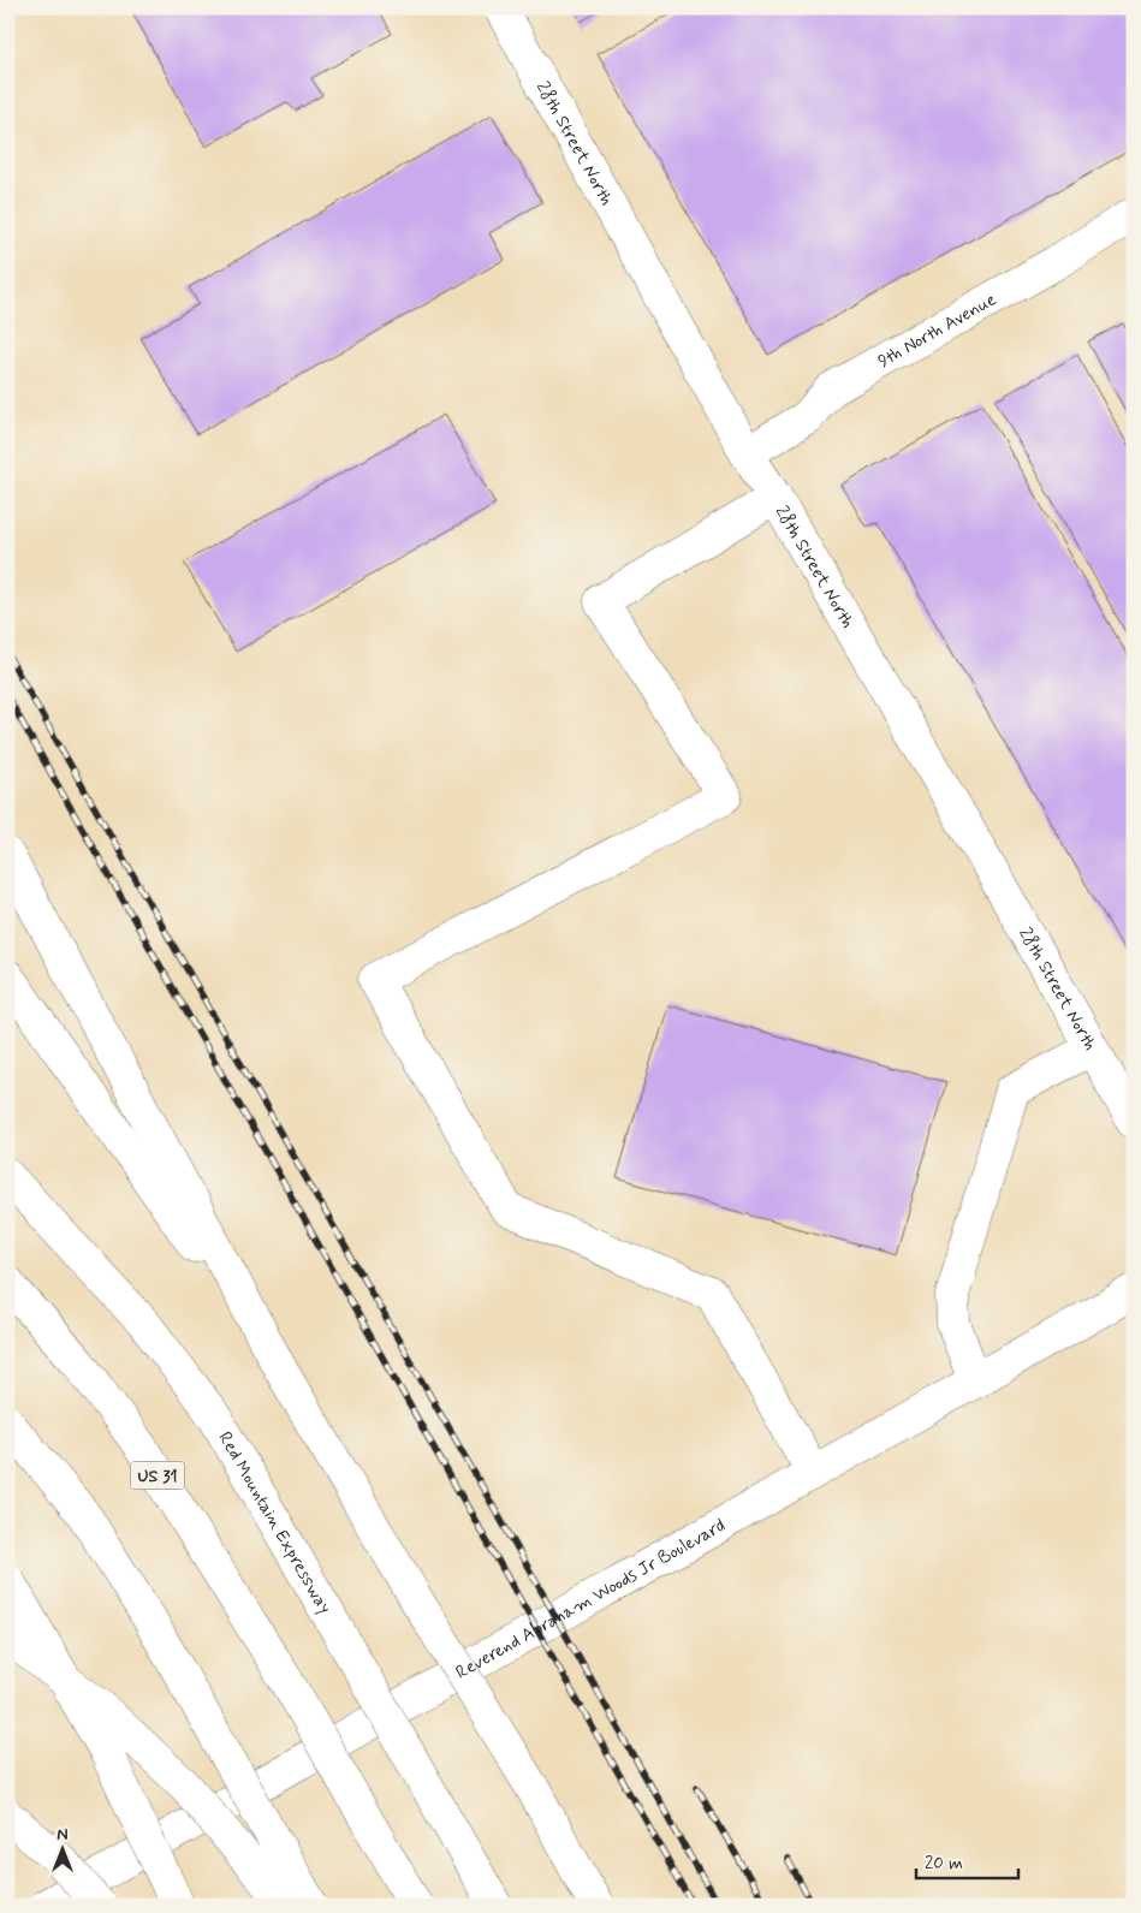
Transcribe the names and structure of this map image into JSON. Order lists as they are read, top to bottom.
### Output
{
  "streets": {
    "main road": [
      "28th Street North",
      "9th North Avenue",
      "US 31",
      "Red Mountain Expressway",
      "Reverend Abraham Woods Jr Boulevard"
    ]
  },
  "crossings": [
    ["28th Street North", "9th North Avenue"]
  ],
  "scale_bar": "20 m",
  "north": "top"
}
